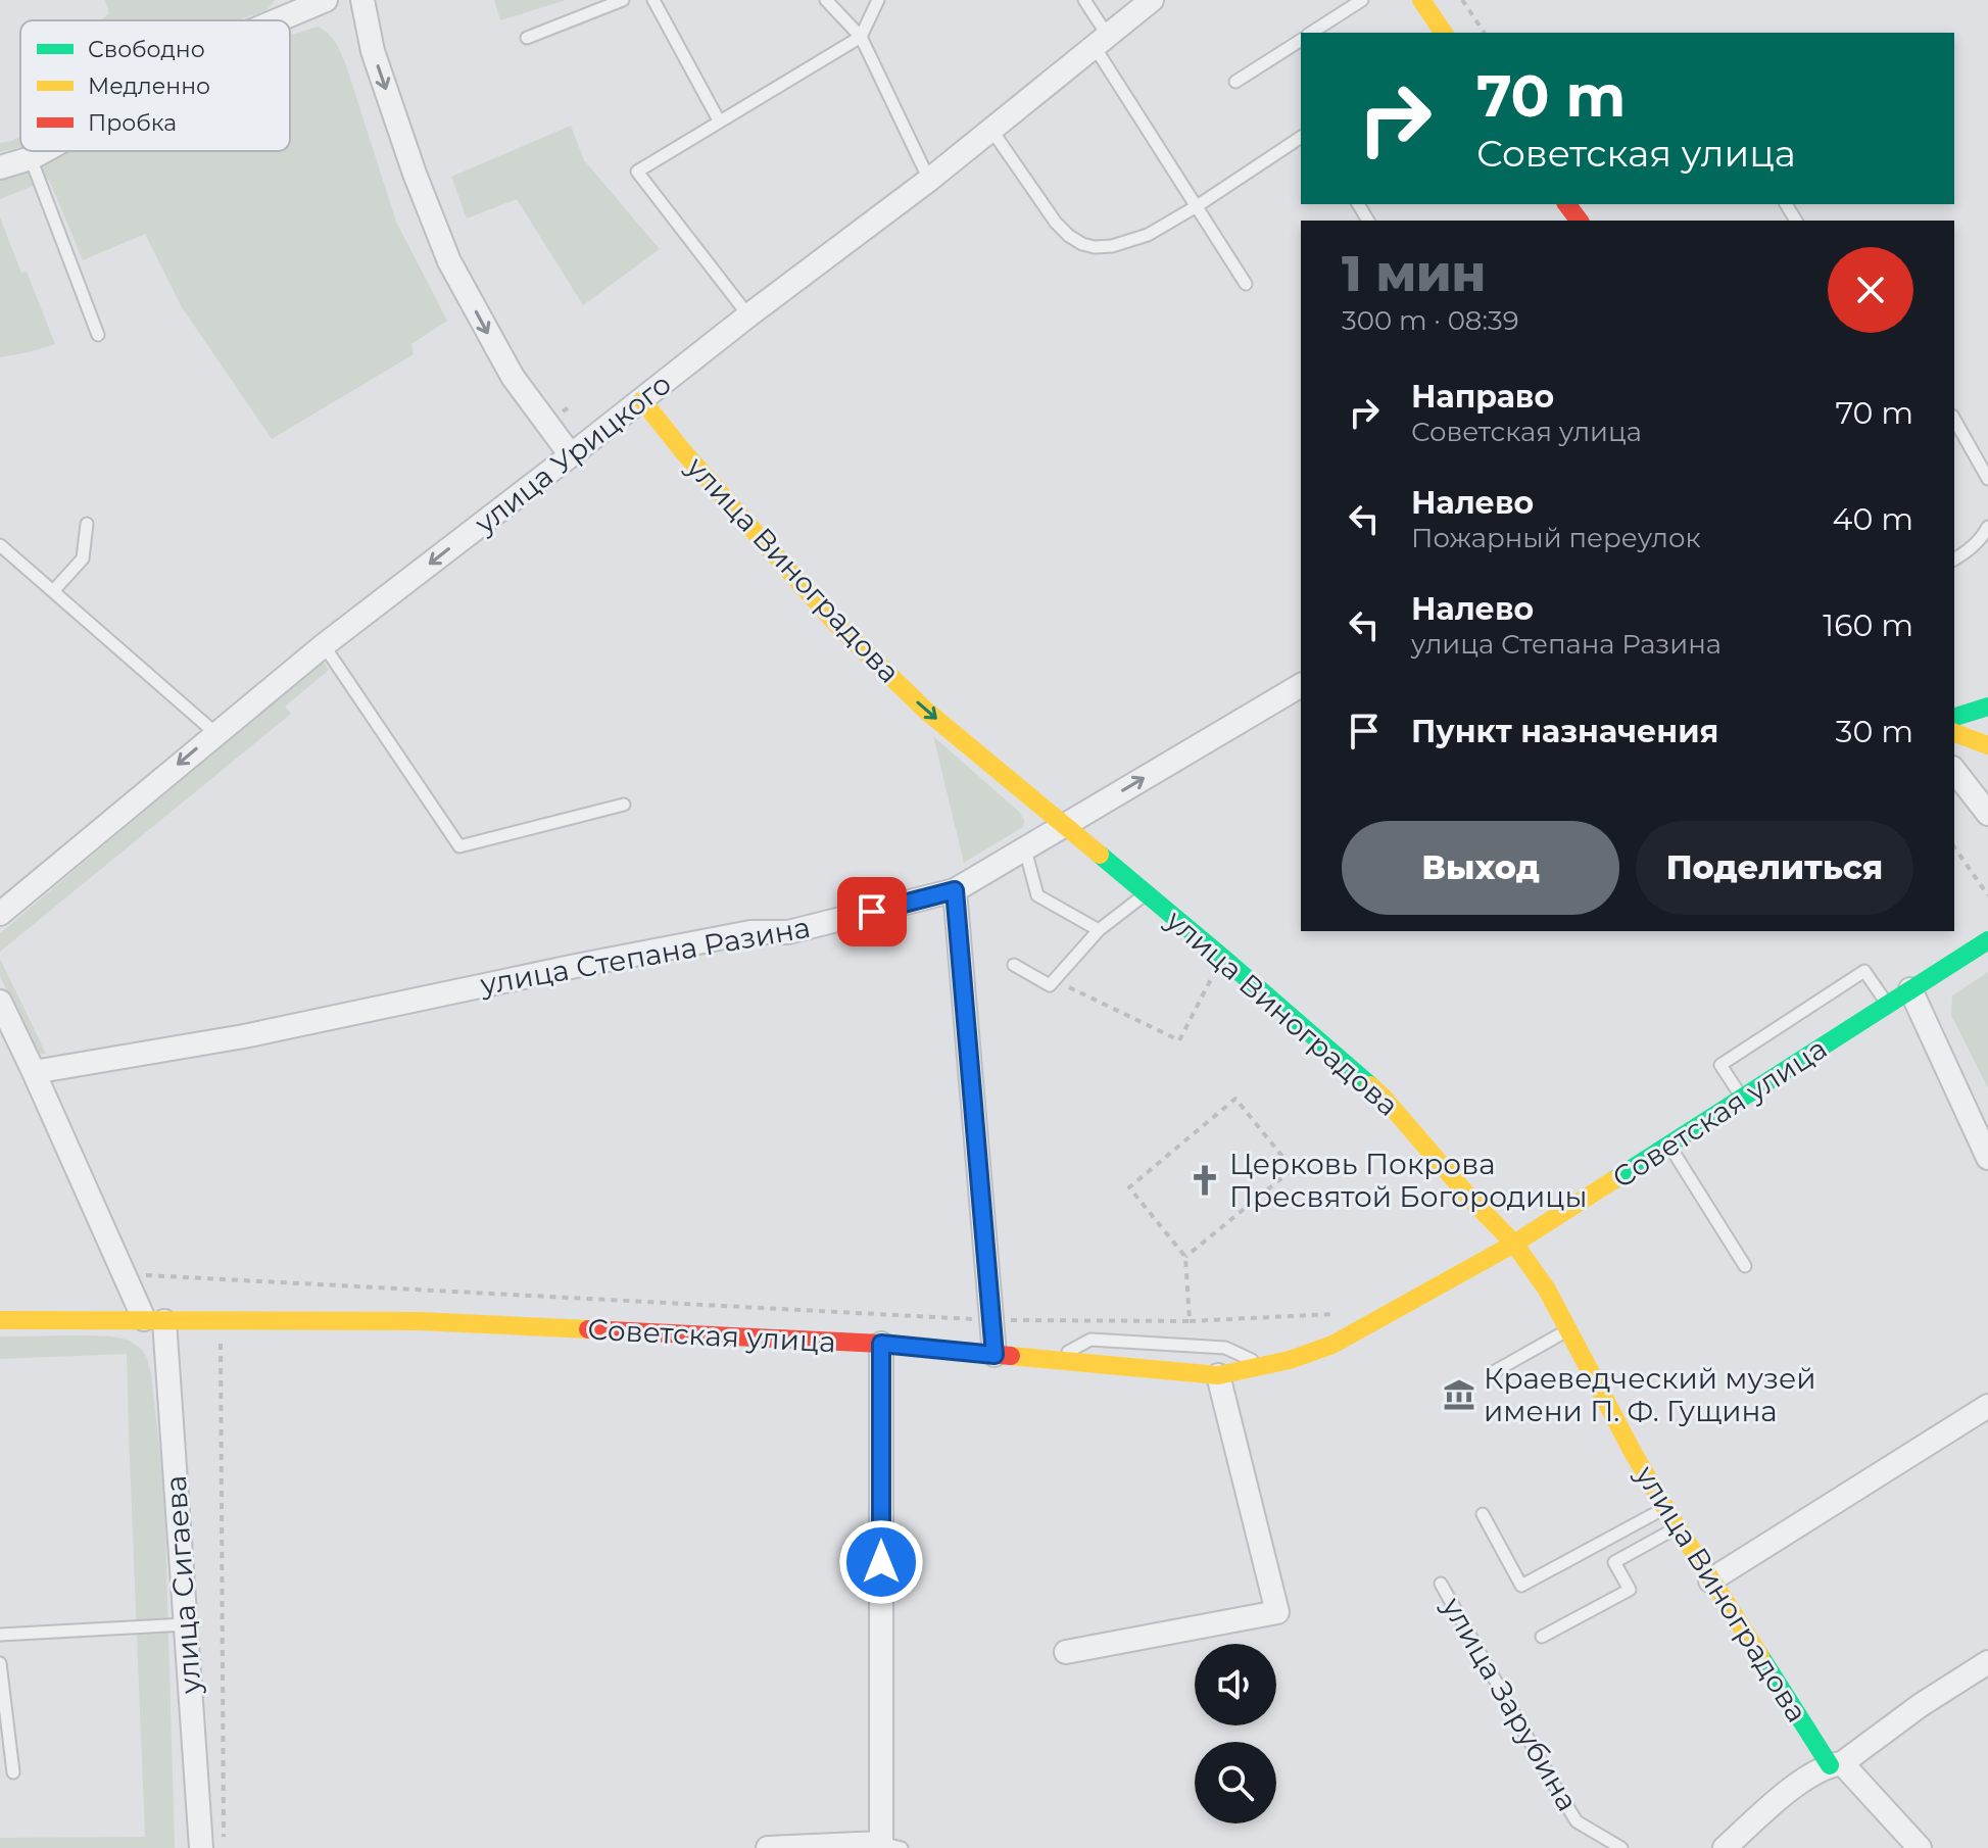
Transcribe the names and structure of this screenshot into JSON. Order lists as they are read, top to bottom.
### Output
{
  "streets": {
    "street": [
      "улица Урицкого",
      "улица Виноградова",
      "улица Степана Разина",
      "Советская улица",
      "улица Сигаева"
    ],
    "lane": ["улица Зарубина"]
  },
  "crossings": [
    ["улица Урицкого", "улица Виноградова"],
    ["улица Виноградова", "улица Степана Разина"],
    ["улица Виноградова", "Советская улица"],
    ["улица Степана Разина", "улица Сигаева"],
    ["Советская улица", "улица Сигаева"]
  ],
  "one_way": ["улица Урицкого"],
  "places": {
    "church": ["Церковь Покрова Пресвятой Богородицы"],
    "museum": ["Краеведческий музей имени П. Ф. Гущина"]
  },
  "legend": ["Свободно", "Медленно", "Пробка"],
  "page": {
    "turn": ["70 m", "Советская улица"],
    "heading": ["1 мин", "300 m · 08:39"],
    "list": [
      {
        "name": "Направо",
        "note": "Советская улица",
        "value": "70 m"
      },
      {
        "name": "Налево",
        "note": "Пожарный переулок",
        "value": "40 m"
      },
      {
        "name": "Налево",
        "note": "улица Степана Разина",
        "value": "160 m"
      },
      {
        "name": "Пункт назначения",
        "value": "30 m"
      }
    ],
    "buttons": ["Выход", "Поделиться"]
  }
}
